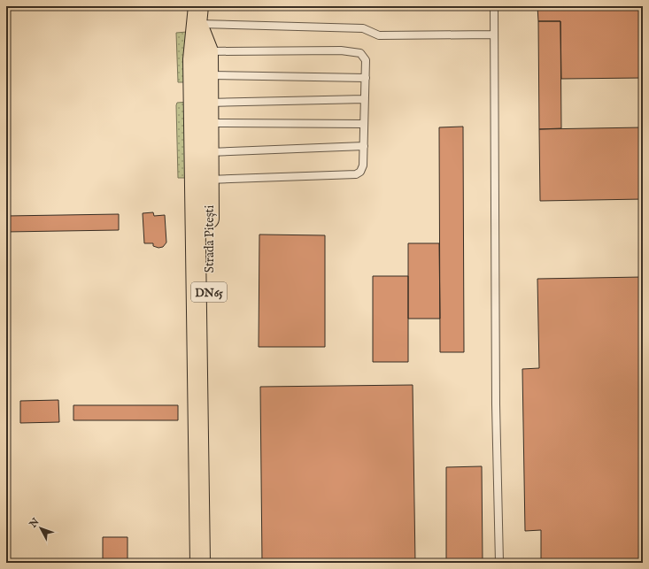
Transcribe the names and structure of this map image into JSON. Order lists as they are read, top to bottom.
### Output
{
  "streets": {
    "main road": ["Strada Pitești", "DN65"]
  },
  "north": "top left"
}
